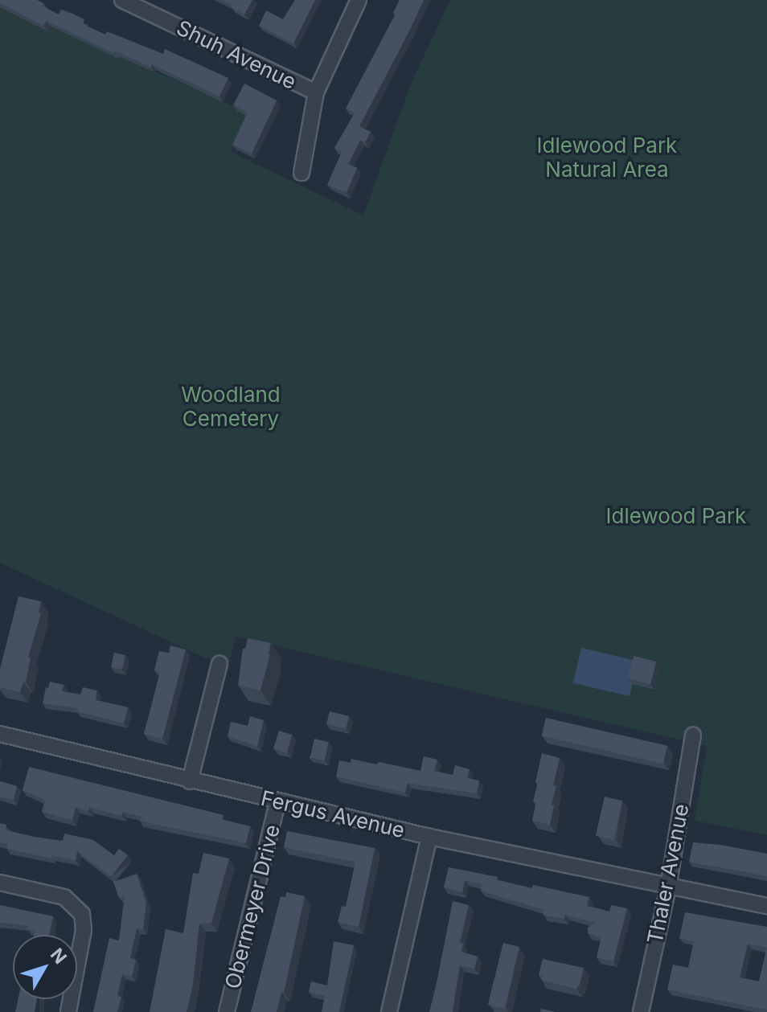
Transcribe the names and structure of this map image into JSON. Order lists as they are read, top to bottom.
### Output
{
  "streets": {
    "street": [
      "Shuh Avenue",
      "Fergus Avenue",
      "Thaler Avenue",
      "Obermeyer Drive"
    ]
  },
  "crossings": [
    ["Fergus Avenue", "Thaler Avenue"],
    ["Fergus Avenue", "Obermeyer Drive"]
  ],
  "parks": ["Idlewood Park Natural Area", "Woodland Cemetery", "Idlewood Park"],
  "north": "top right"
}
